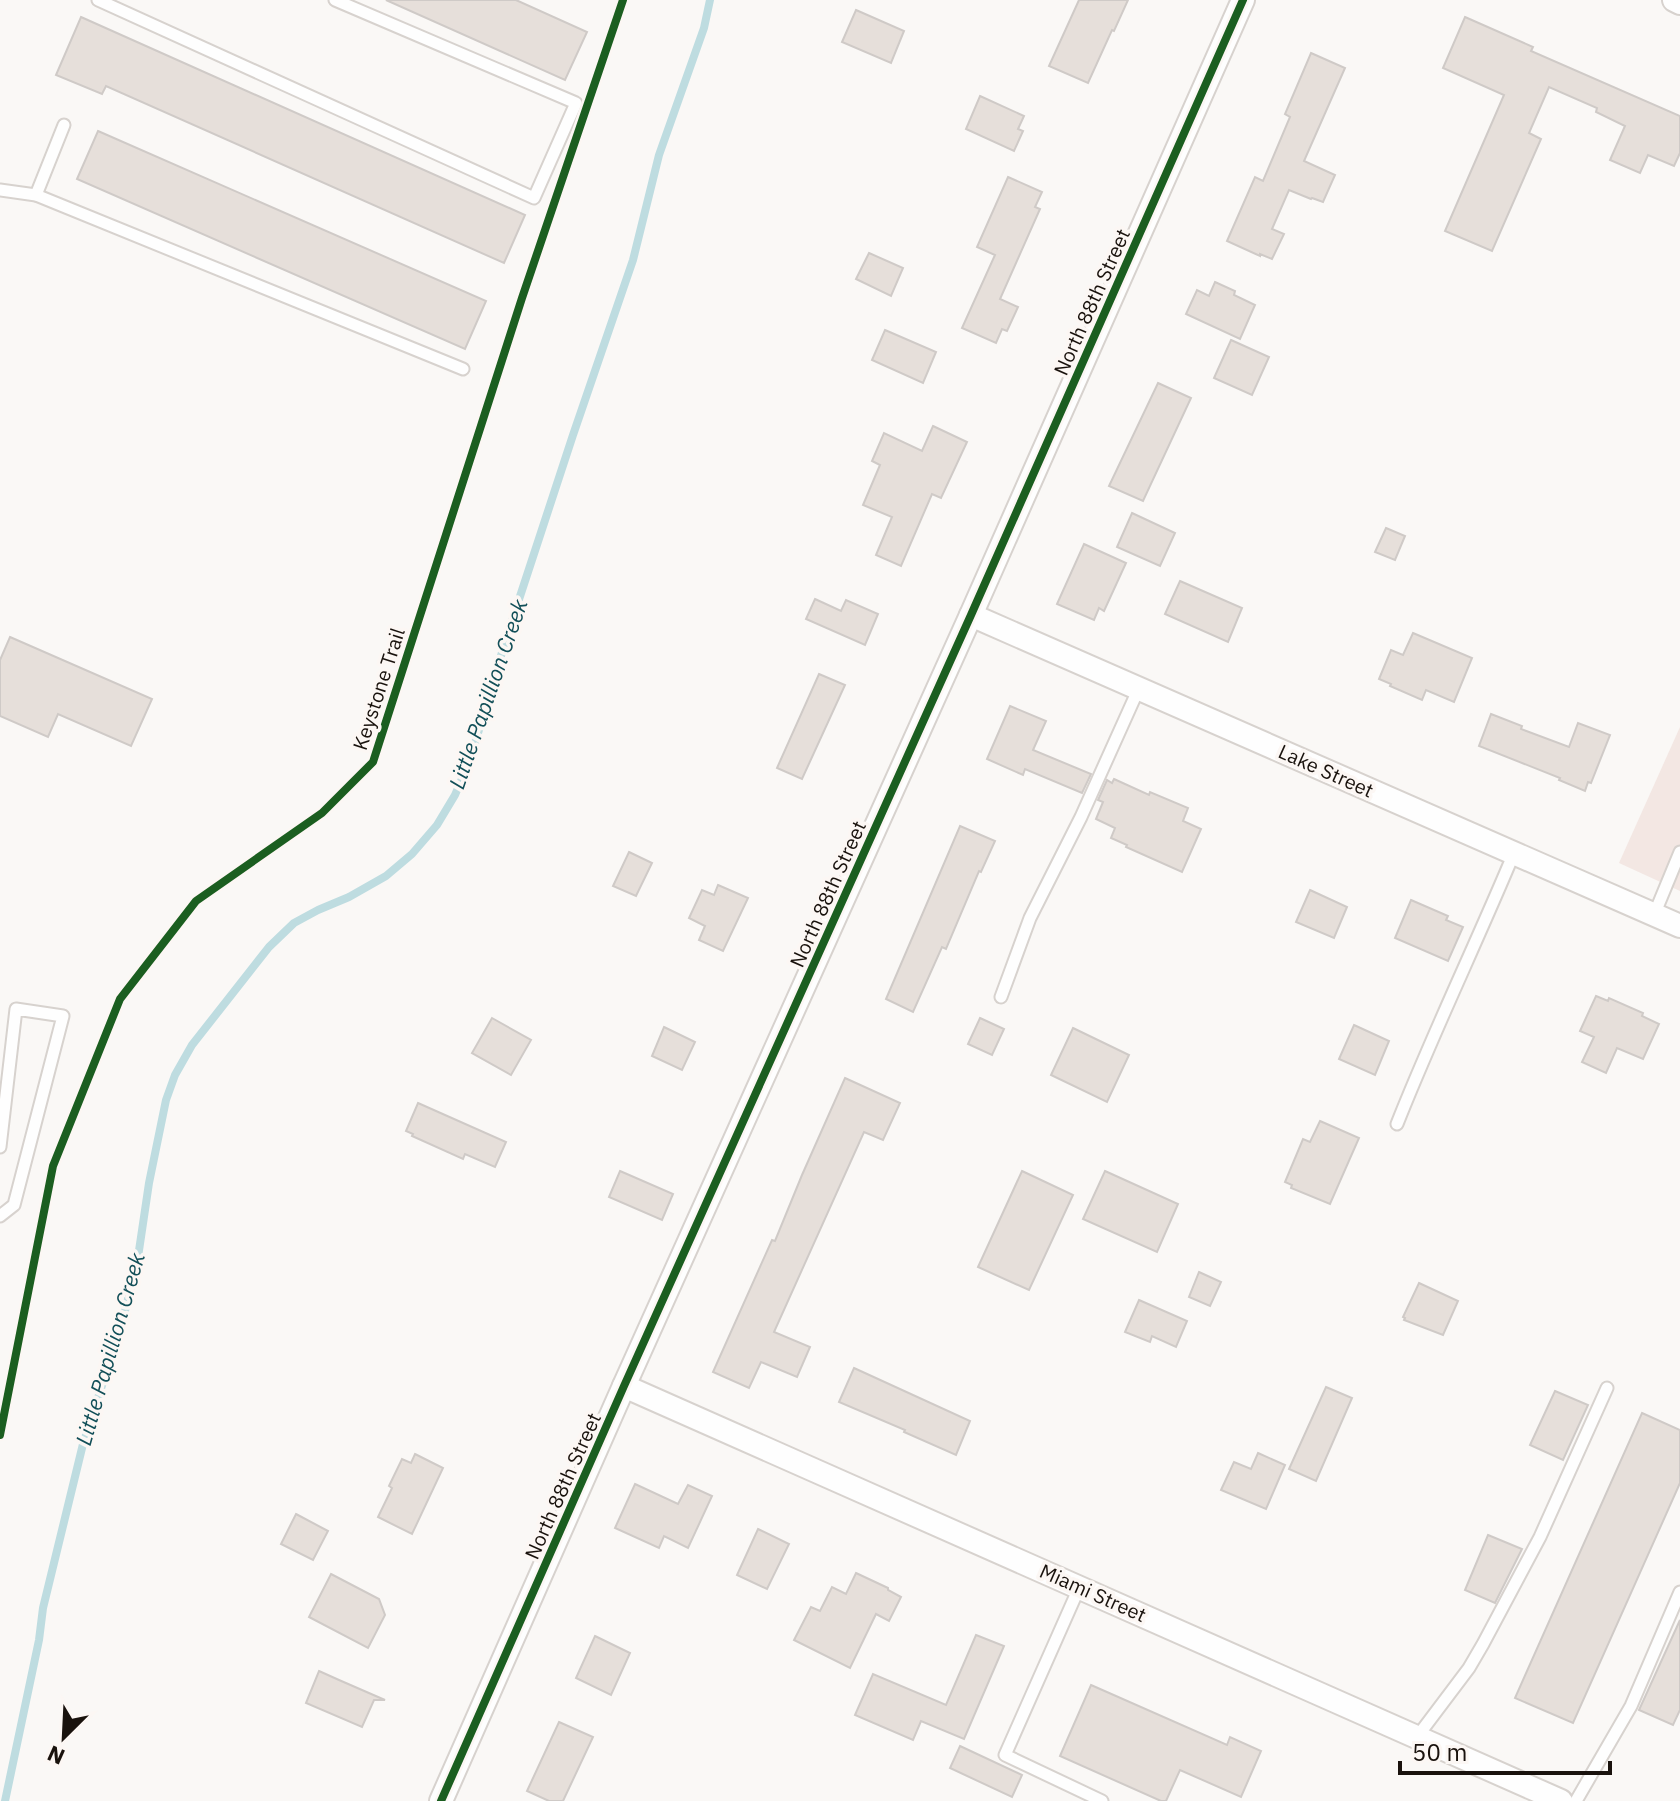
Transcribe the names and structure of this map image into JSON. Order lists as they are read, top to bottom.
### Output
{
  "streets": {
    "street": ["North 88th Street", "Lake Street", "Miami Street"],
    "cycle path": ["Keystone Trail"]
  },
  "crossings": [
    ["North 88th Street", "Lake Street"],
    ["North 88th Street", "Miami Street"]
  ],
  "water": ["Little Papillion Creek"],
  "scale_bar": "50 m",
  "north": "bottom left"
}
